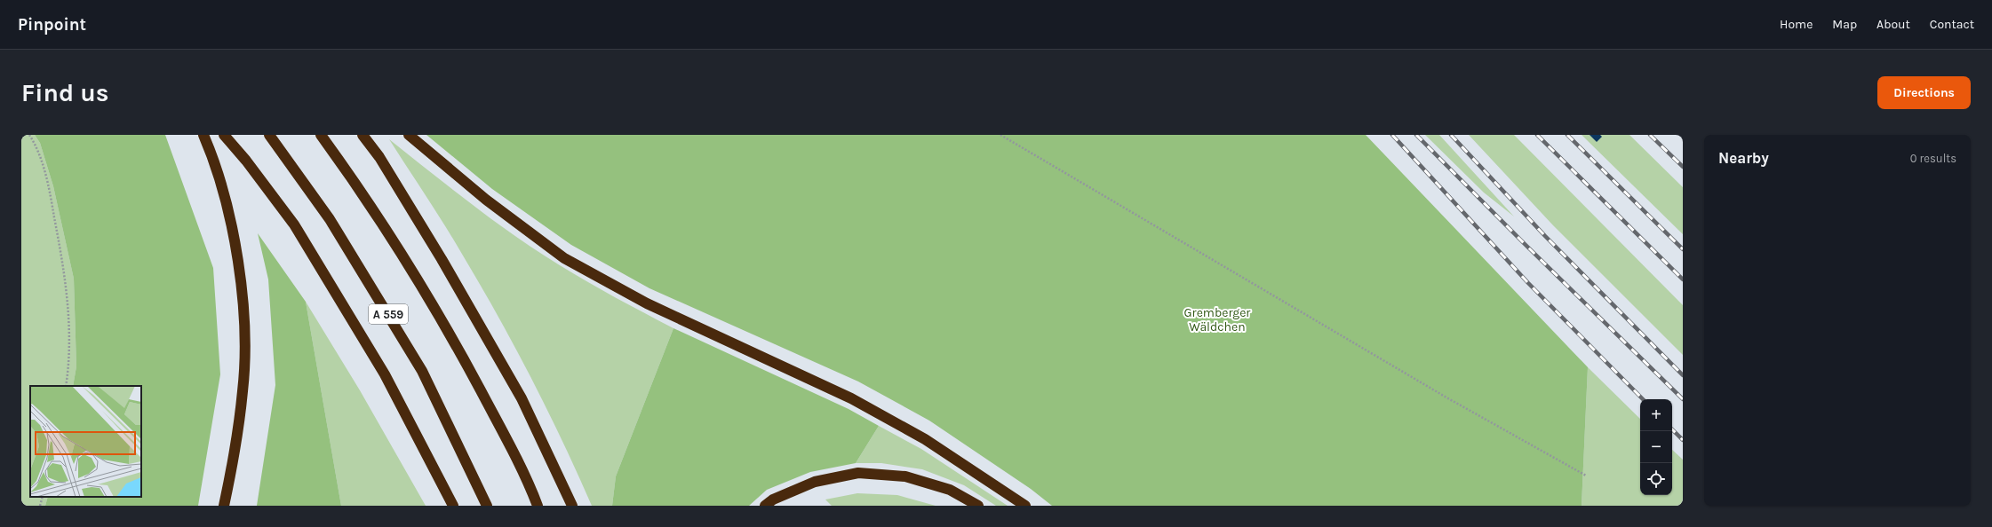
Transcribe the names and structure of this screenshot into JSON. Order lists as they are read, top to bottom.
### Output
{
  "streets": {
    "highway": ["A 559"]
  },
  "parks": ["Gremberger Wäldchen"],
  "page": {
    "header": "Pinpoint",
    "nav": [
      "Home",
      "Map",
      "About",
      "Contact"
    ],
    "buttons": "Directions",
    "title": "Find us",
    "heading": ["Nearby", "0 results"],
    "map_buttons": ["+", "−"]
  }
}
